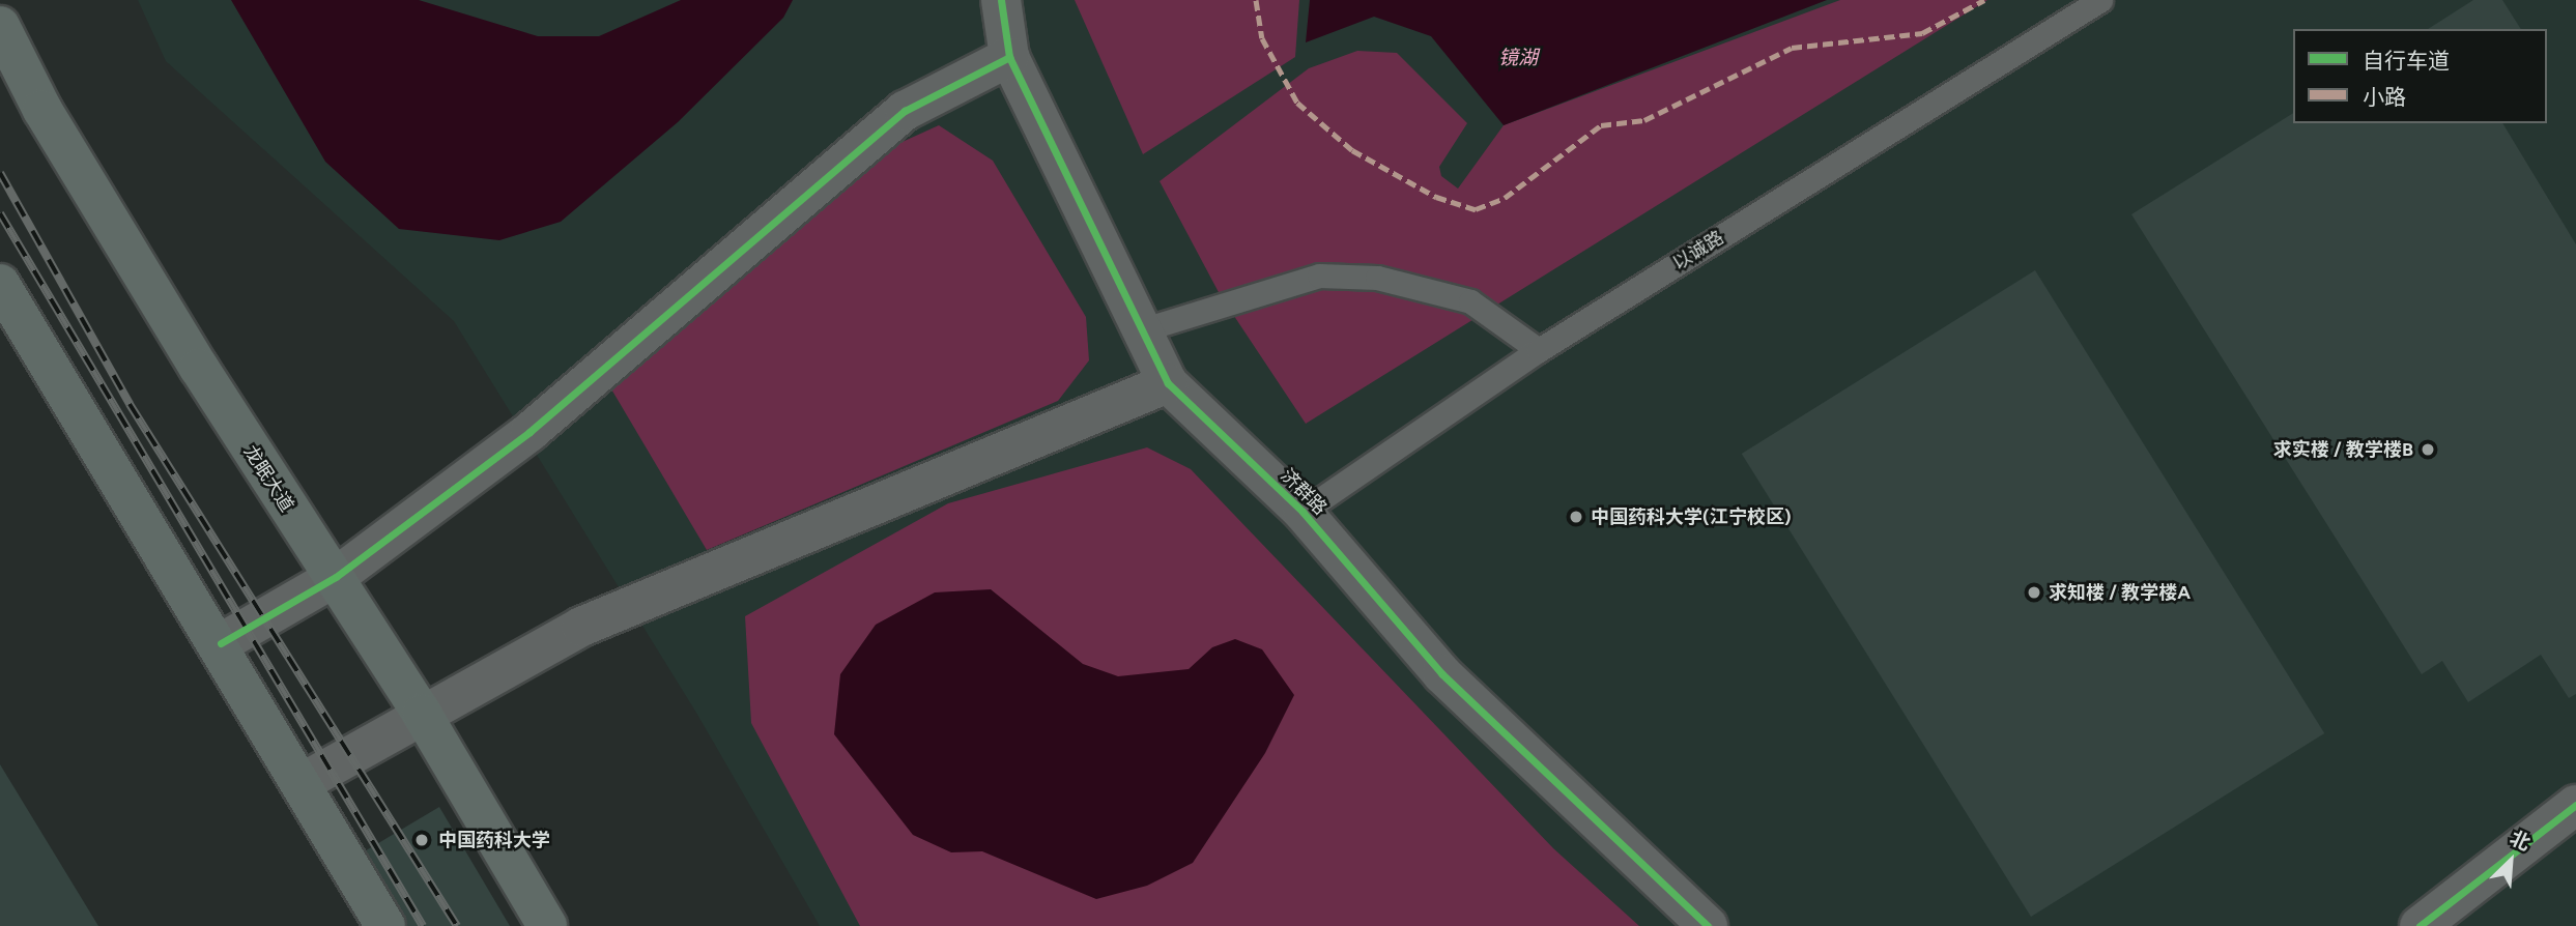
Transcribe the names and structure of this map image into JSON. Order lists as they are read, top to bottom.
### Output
{
  "streets": {
    "main road": ["龙眠大道"],
    "street": ["济群路"],
    "lane": ["以诚路"]
  },
  "crossings": [
    ["以诚路", "济群路"]
  ],
  "water": ["镜湖"],
  "places": [
    "求实楼 / 教学楼B",
    "中国药科大学(江宁校区)",
    "求知楼 / 教学楼A",
    "中国药科大学"
  ],
  "legend": ["自行车道", "小路"],
  "north": "top right"
}
